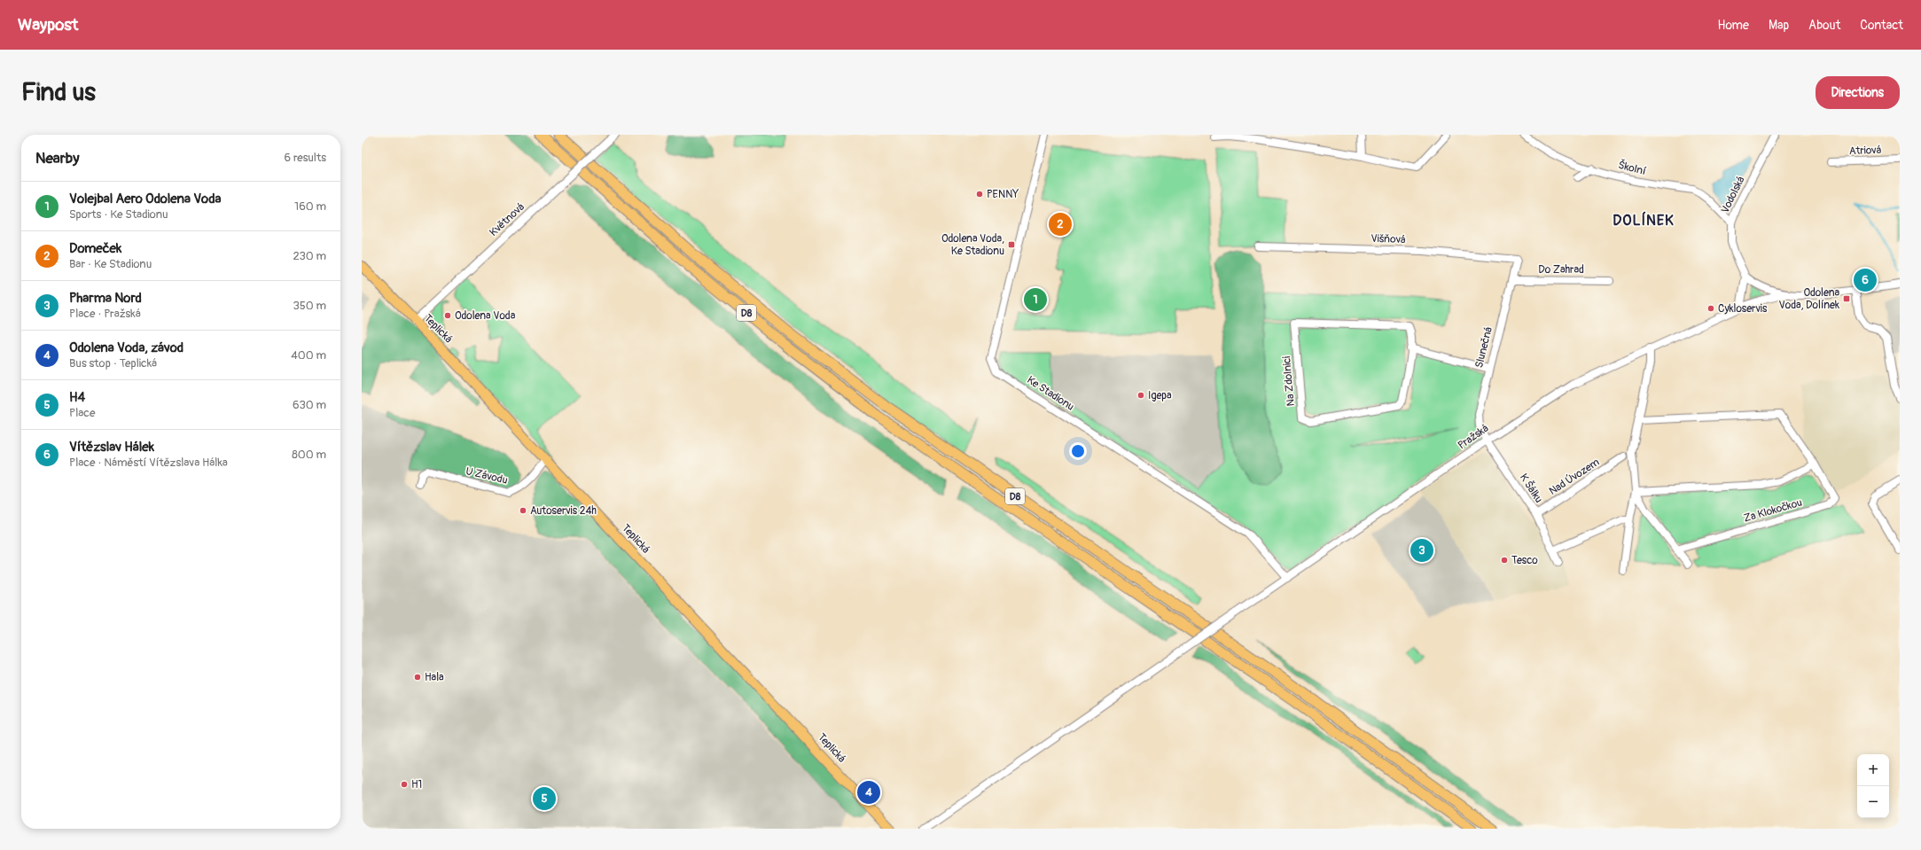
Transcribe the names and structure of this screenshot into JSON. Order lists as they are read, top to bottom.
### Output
{
  "streets": {
    "highway": ["D8"],
    "main road": ["Teplická"],
    "street": [
      "Atriová",
      "Školní",
      "Vodolská",
      "Květnová",
      "Višňová",
      "Do Zahrad",
      "Slunečná",
      "Na Zdolnici",
      "Ke Stadionu",
      "Pražská",
      "U Závodu",
      "Nad Úvozem",
      "K Šálku",
      "Za Klokočkou"
    ]
  },
  "crossings": [
    ["Školní", "Vodolská"],
    ["Květnová", "Teplická"],
    ["Višňová", "Slunečná"],
    ["Do Zahrad", "Slunečná"],
    ["Teplická", "U Závodu"],
    ["Slunečná", "Pražská"],
    ["Slunečná", "K Šálku"],
    ["Ke Stadionu", "Pražská"],
    ["Pražská", "K Šálku"],
    ["Nad Úvozem", "K Šálku"]
  ],
  "districts": ["DOLÍNEK"],
  "places": {
    "other": [
      "PENNY",
      "Cykloservis",
      "Odolena Voda",
      "Igepa",
      "Autoservis 24h",
      "Tesco",
      "Hala",
      "H1"
    ],
    "transit": ["Odolena Voda, Ke Stadionu", "Odolena Voda, Dolínek"]
  },
  "page": {
    "header": "Waypost",
    "nav": [
      "Home",
      "Map",
      "About",
      "Contact"
    ],
    "buttons": "Directions",
    "title": "Find us",
    "heading": ["Nearby", "6 results"],
    "list": [
      {
        "mark": "1",
        "name": "Volejbal Aero Odolena Voda",
        "note": "Sports · Ke Stadionu",
        "value": "160 m"
      },
      {
        "mark": "2",
        "name": "Domeček",
        "note": "Bar · Ke Stadionu",
        "value": "230 m"
      },
      {
        "mark": "3",
        "name": "Pharma Nord",
        "note": "Place · Pražská",
        "value": "350 m"
      },
      {
        "mark": "4",
        "name": "Odolena Voda, závod",
        "note": "Bus stop · Teplická",
        "value": "400 m"
      },
      {
        "mark": "5",
        "name": "H4",
        "note": "Place",
        "value": "630 m"
      },
      {
        "mark": "6",
        "name": "Vítězslav Hálek",
        "note": "Place · Náměstí Vítězslava Hálka",
        "value": "800 m"
      }
    ],
    "pins": [
      "2",
      "6",
      "1",
      "3",
      "4",
      "5"
    ],
    "map_buttons": ["+", "−"]
  }
}
